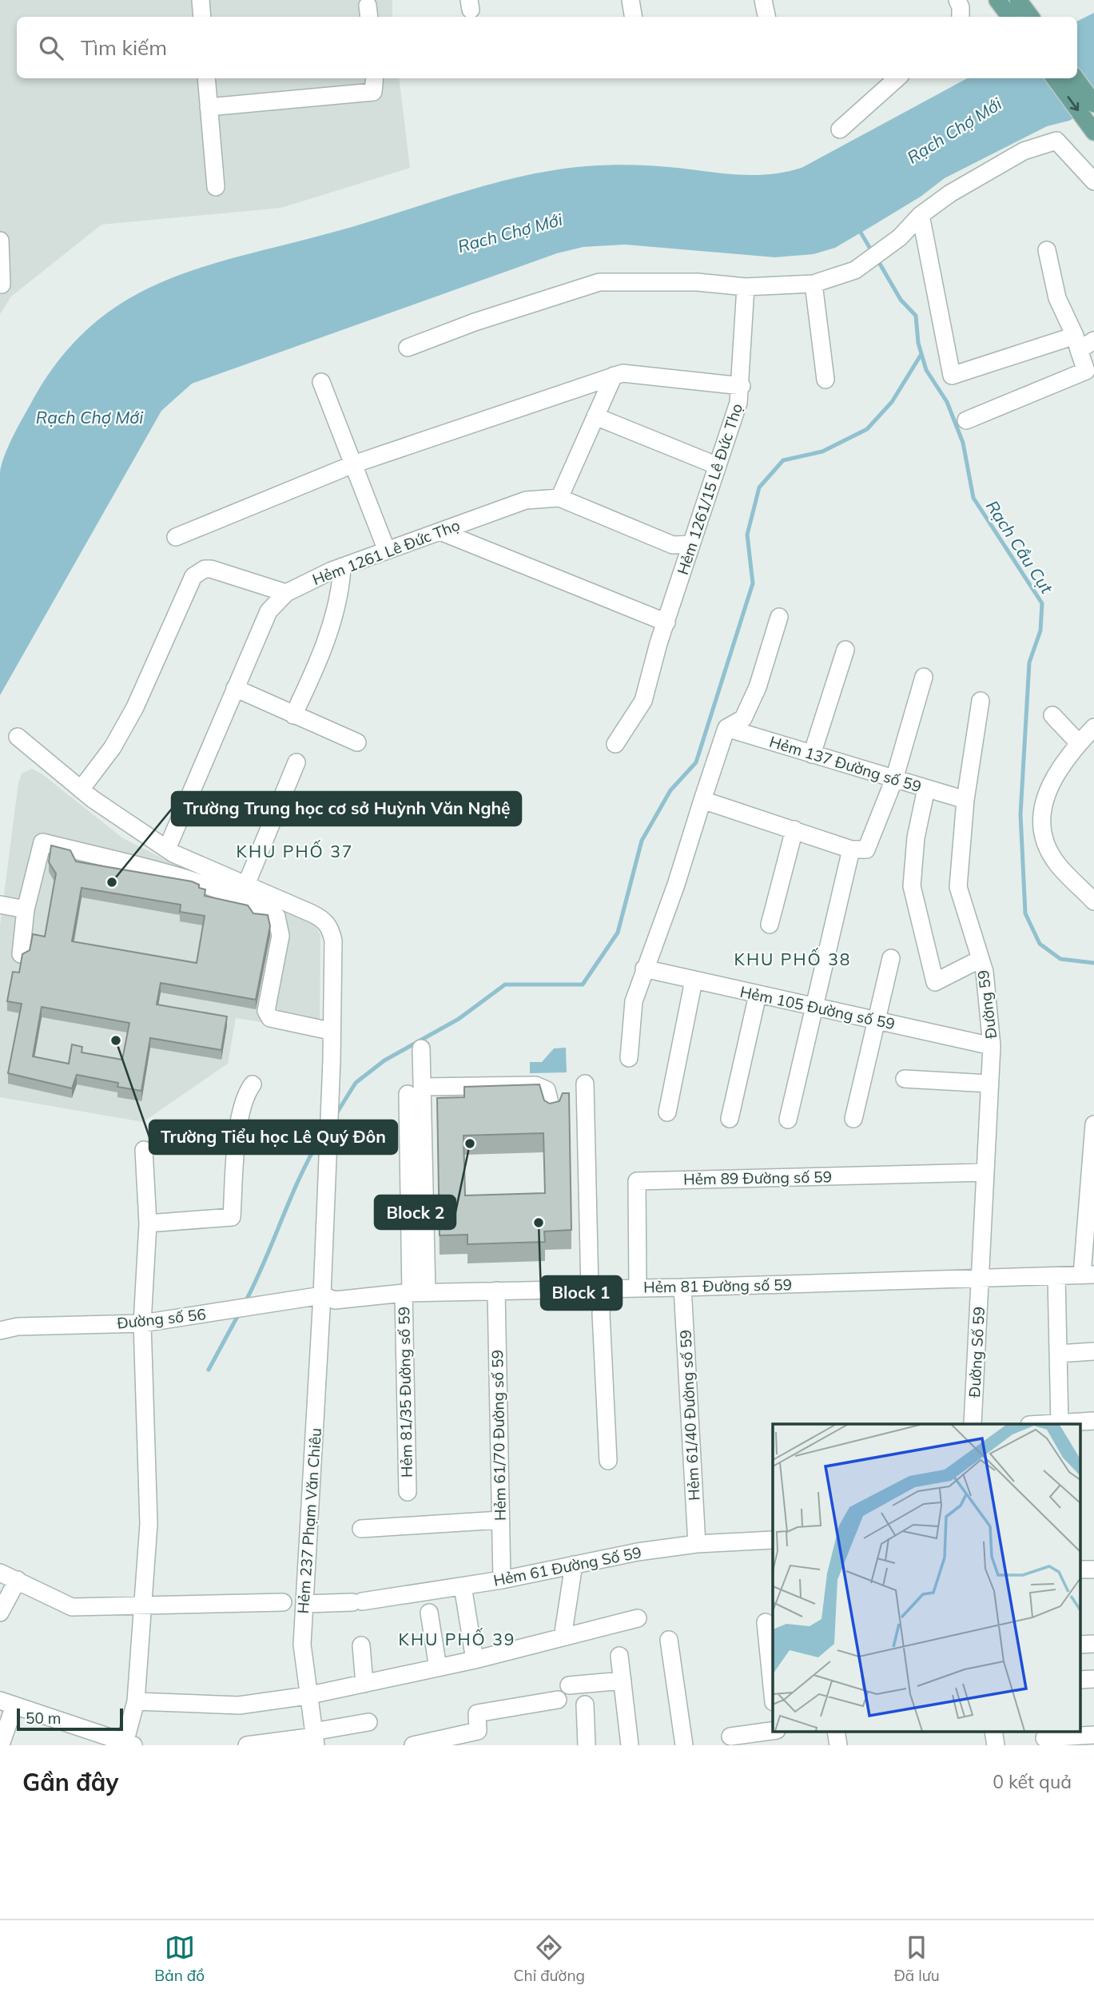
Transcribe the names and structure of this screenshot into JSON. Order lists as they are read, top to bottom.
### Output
{
  "streets": {
    "street": [
      "Hẻm 1261/15 Lê Đức Thọ",
      "Hẻm 1261 Lê Đức Thọ",
      "Hẻm 137 Đường số 59",
      "Đường 59",
      "Hẻm 105 Đường số 59",
      "Hẻm 89 Đường số 59",
      "Hẻm 81 Đường số 59",
      "Đường số 56",
      "Đường Số 59",
      "Hẻm 81/35 Đường số 59",
      "Hẻm 61/40 Đường số 59",
      "Hẻm 61/70 Đường số 59",
      "Hẻm 237 Phạm Văn Chiêu",
      "Hẻm 61 Đường Số 59"
    ]
  },
  "crossings": [
    ["Hẻm 1261/15 Lê Đức Thọ", "Hẻm 1261 Lê Đức Thọ"],
    ["Hẻm 1261 Lê Đức Thọ", "Hẻm 237 Phạm Văn Chiêu"],
    ["Hẻm 137 Đường số 59", "Đường 59"],
    ["Đường 59", "Hẻm 105 Đường số 59"],
    ["Đường 59", "Hẻm 89 Đường số 59"],
    ["Đường 59", "Hẻm 81 Đường số 59"],
    ["Đường 59", "Đường Số 59"],
    ["Hẻm 89 Đường số 59", "Hẻm 81 Đường số 59"],
    ["Hẻm 81 Đường số 59", "Đường số 56"],
    ["Hẻm 81 Đường số 59", "Đường Số 59"],
    ["Hẻm 81 Đường số 59", "Hẻm 81/35 Đường số 59"],
    ["Hẻm 81 Đường số 59", "Hẻm 61/40 Đường số 59"],
    ["Hẻm 81 Đường số 59", "Hẻm 61/70 Đường số 59"],
    ["Hẻm 81 Đường số 59", "Hẻm 237 Phạm Văn Chiêu"],
    ["Đường số 56", "Hẻm 237 Phạm Văn Chiêu"],
    ["Hẻm 61/40 Đường số 59", "Hẻm 61 Đường Số 59"],
    ["Hẻm 61/70 Đường số 59", "Hẻm 61 Đường Số 59"],
    ["Hẻm 237 Phạm Văn Chiêu", "Hẻm 61 Đường Số 59"]
  ],
  "districts": ["KHU PHỐ 37", "KHU PHỐ 38", "KHU PHỐ 39"],
  "water": ["Rạch Chợ Mới", "Rạch Cầu Cụt"],
  "places": [
    "Trường Trung học cơ sở Huỳnh Văn Nghệ",
    "Trường Tiểu học Lê Quý Đôn",
    "Block 2",
    "Block 1"
  ],
  "scale_bar": "50 m",
  "page": {
    "search": "Tìm kiếm",
    "scale": "50 m",
    "heading": ["Gần đây", "0 kết quả"],
    "nav": ["Bản đồ", "Chỉ đường", "Đã lưu"]
  }
}
